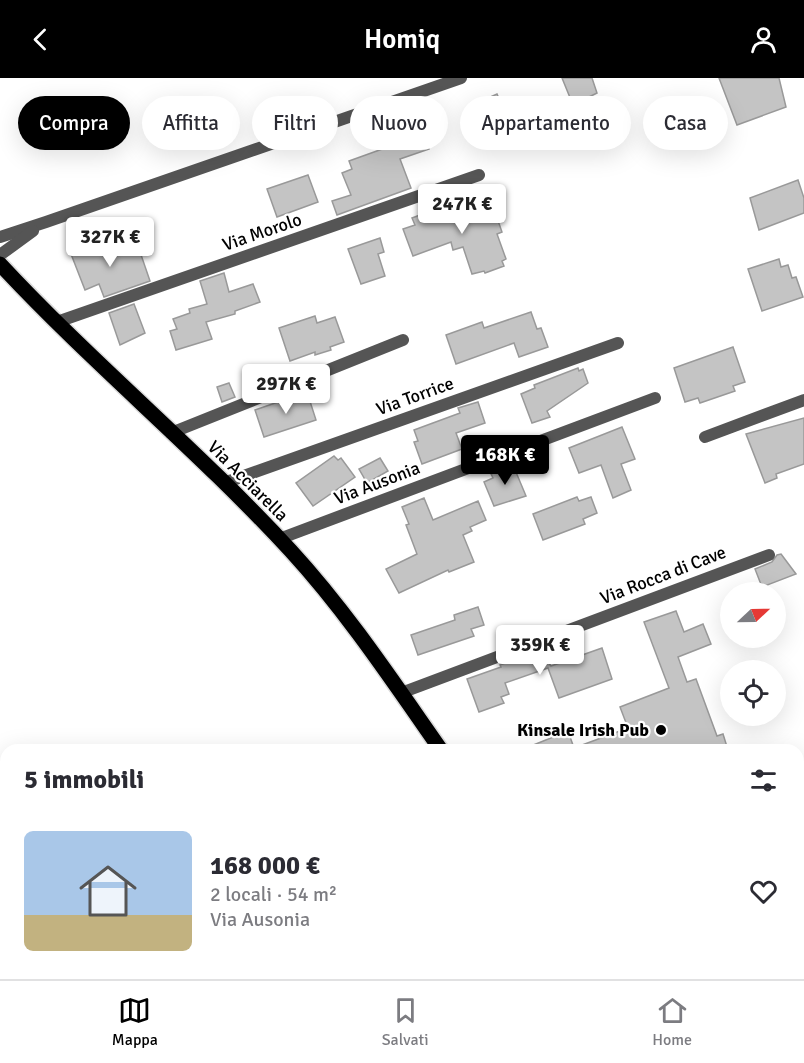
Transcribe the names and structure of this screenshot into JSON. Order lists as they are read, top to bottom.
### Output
{
  "streets": {
    "main road": ["Via Acciarella"],
    "street": [
      "Via Morolo",
      "Via Torrice",
      "Via Ausonia",
      "Via Rocca di Cave"
    ]
  },
  "crossings": [
    ["Via Morolo", "Via Acciarella"],
    ["Via Torrice", "Via Acciarella"],
    ["Via Acciarella", "Via Ausonia"],
    ["Via Acciarella", "Via Rocca di Cave"]
  ],
  "places": ["Kinsale Irish Pub"],
  "north": "right",
  "page": {
    "header": "Homiq",
    "chip": [
      "Compra",
      "Affitta",
      "Filtri",
      "Nuovo",
      "Appartamento",
      "Casa"
    ],
    "price": [
      "247K €",
      "327K €",
      "297K €",
      "168K €",
      "359K €"
    ],
    "heading": "5 immobili",
    "list": [
      {
        "name": "168 000 €",
        "note": "2 locali · 54 m² · Via Ausonia"
      }
    ],
    "tabs": ["Mappa", "Salvati", "Home"]
  }
}
